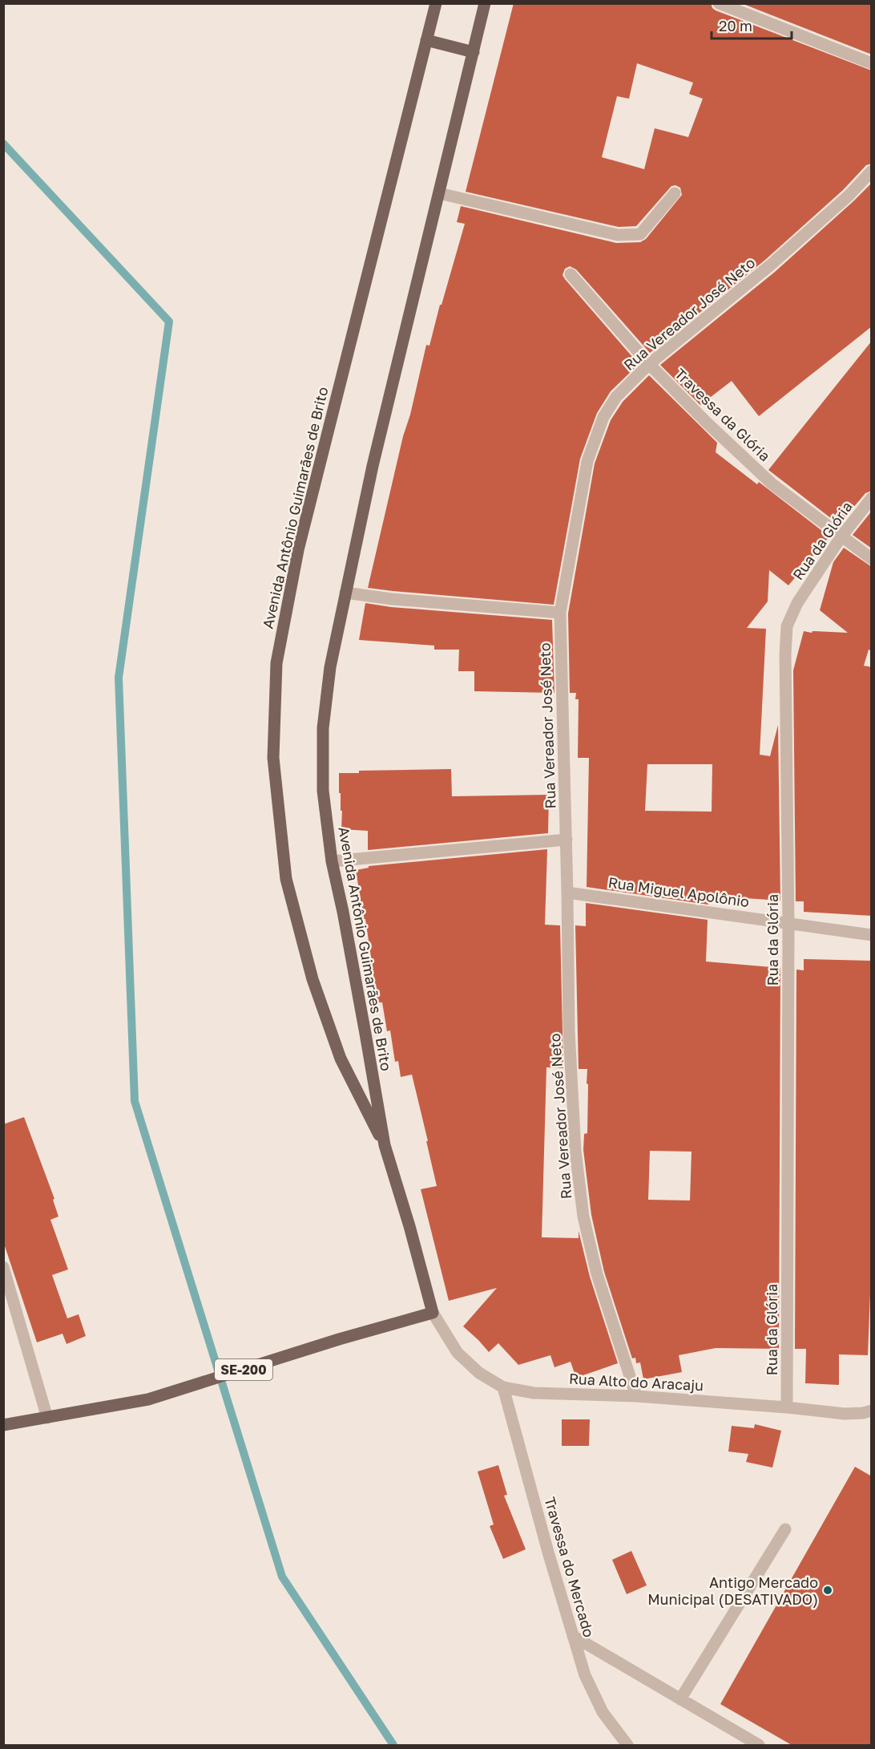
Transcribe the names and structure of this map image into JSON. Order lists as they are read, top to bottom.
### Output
{
  "streets": {
    "main road": ["Avenida Antônio Guimarães de Brito", "SE-200"],
    "street": [
      "Rua Vereador José Neto",
      "Travessa da Glória",
      "Rua da Glória",
      "Rua Miguel Apolônio",
      "Rua Alto do Aracaju",
      "Travessa do Mercado"
    ]
  },
  "crossings": [
    ["Rua Vereador José Neto", "Travessa da Glória"],
    ["Rua Vereador José Neto", "Rua Miguel Apolônio"],
    ["Rua Vereador José Neto", "Rua Alto do Aracaju"],
    ["Travessa da Glória", "Rua da Glória"],
    ["Avenida Antônio Guimarães de Brito", "SE-200"],
    ["Avenida Antônio Guimarães de Brito", "Rua Alto do Aracaju"],
    ["Rua da Glória", "Rua Miguel Apolônio"],
    ["Rua da Glória", "Rua Alto do Aracaju"],
    ["SE-200", "Rua Alto do Aracaju"],
    ["Rua Alto do Aracaju", "Travessa do Mercado"]
  ],
  "places": ["Antigo Mercado Municipal (DESATIVADO)"],
  "scale_bar": "20 m"
}
